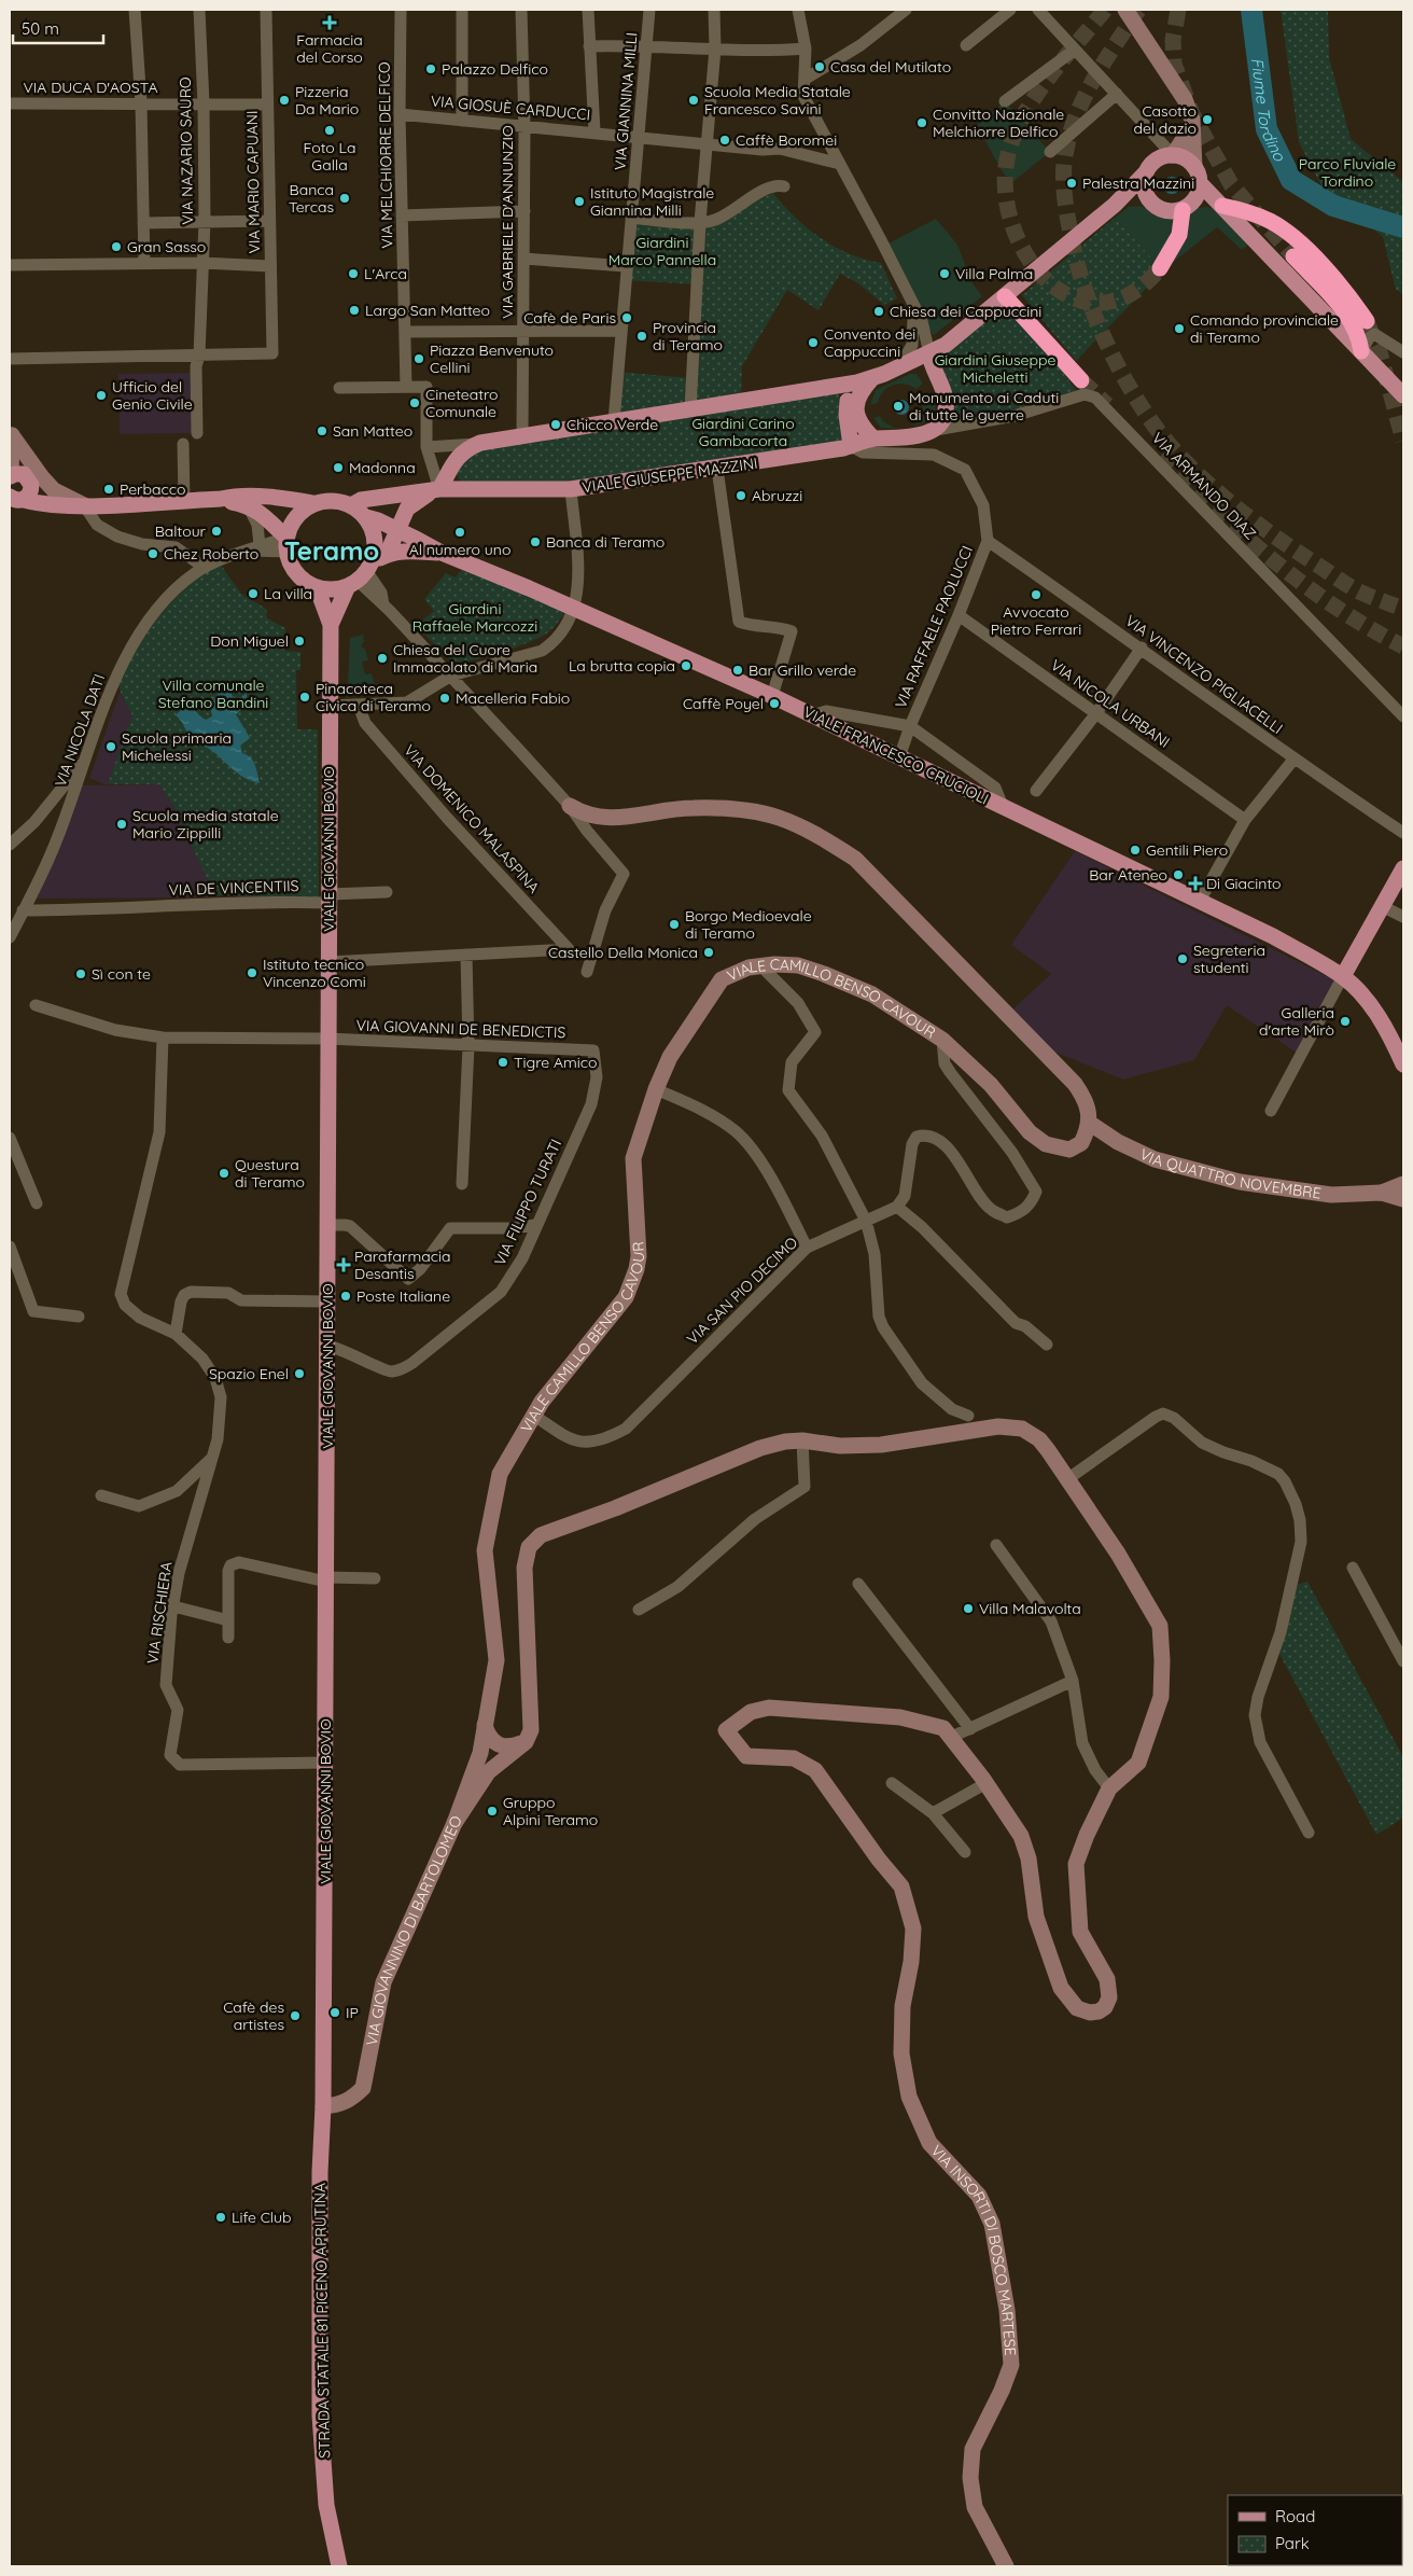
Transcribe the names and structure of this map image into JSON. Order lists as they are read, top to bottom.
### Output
{
  "streets": {
    "main road": [
      "VIALE GIUSEPPE MAZZINI",
      "VIALE FRANCESCO CRUCIOLI",
      "VIALE GIOVANNI BOVIO",
      "VIALE CAMILLO BENSO CAVOUR",
      "VIA QUATTRO NOVEMBRE",
      "VIA GIOVANNINO DI BARTOLOMEO",
      "VIA INSORTI DI BOSCO MARTESE",
      "STRADA STATALE 81 PICENO APRUTINA"
    ],
    "street": [
      "VIA DUCA D'AOSTA",
      "VIA GIANNINA MILLI",
      "VIA GIOSUÈ CARDUCCI",
      "VIA NAZARIO SAURO",
      "VIA MELCHIORRE DELFICO",
      "VIA MARIO CAPUANI",
      "VIA GABRIELE D'ANNUNZIO",
      "VIA ARMANDO DIAZ",
      "VIA RAFFAELE PAOLUCCI",
      "VIA VINCENZO PIGLIACELLI",
      "VIA NICOLA URBANI",
      "VIA NICOLA DATI",
      "VIA DOMENICO MALASPINA",
      "VIA DE VINCENTIIS",
      "VIA GIOVANNI DE BENEDICTIS",
      "VIA FILIPPO TURATI",
      "VIA SAN PIO DECIMO",
      "VIA RISCHIERA"
    ]
  },
  "crossings": [
    ["VIA DUCA D'AOSTA", "VIA NAZARIO SAURO"],
    ["VIA DUCA D'AOSTA", "VIA MARIO CAPUANI"],
    ["VIA GIANNINA MILLI", "VIA GIOSUÈ CARDUCCI"],
    ["VIA GIOSUÈ CARDUCCI", "VIA MELCHIORRE DELFICO"],
    ["VIA GIOSUÈ CARDUCCI", "VIA GABRIELE D'ANNUNZIO"],
    ["VIA NAZARIO SAURO", "VIA MARIO CAPUANI"],
    ["VIALE GIUSEPPE MAZZINI", "VIA ARMANDO DIAZ"],
    ["VIALE GIUSEPPE MAZZINI", "VIA RAFFAELE PAOLUCCI"],
    ["VIALE GIUSEPPE MAZZINI", "VIA NICOLA DATI"],
    ["VIALE GIUSEPPE MAZZINI", "VIALE FRANCESCO CRUCIOLI"],
    ["VIA RAFFAELE PAOLUCCI", "VIA VINCENZO PIGLIACELLI"],
    ["VIA RAFFAELE PAOLUCCI", "VIA NICOLA URBANI"],
    ["VIA RAFFAELE PAOLUCCI", "VIALE FRANCESCO CRUCIOLI"],
    ["VIA NICOLA DATI", "VIALE FRANCESCO CRUCIOLI"],
    ["VIA NICOLA DATI", "VIA DE VINCENTIIS"],
    ["VIALE GIOVANNI BOVIO", "VIA DE VINCENTIIS"],
    ["VIALE GIOVANNI BOVIO", "VIA GIOVANNI DE BENEDICTIS"],
    ["VIALE GIOVANNI BOVIO", "VIA FILIPPO TURATI"],
    ["VIALE GIOVANNI BOVIO", "VIA RISCHIERA"],
    ["VIALE GIOVANNI BOVIO", "VIA GIOVANNINO DI BARTOLOMEO"],
    ["VIALE GIOVANNI BOVIO", "STRADA STATALE 81 PICENO APRUTINA"],
    ["VIALE CAMILLO BENSO CAVOUR", "VIA QUATTRO NOVEMBRE"],
    ["VIALE CAMILLO BENSO CAVOUR", "VIA SAN PIO DECIMO"],
    ["VIALE CAMILLO BENSO CAVOUR", "VIA GIOVANNINO DI BARTOLOMEO"],
    ["VIA GIOVANNI DE BENEDICTIS", "VIA FILIPPO TURATI"],
    ["VIA GIOVANNI DE BENEDICTIS", "VIA RISCHIERA"],
    ["VIA GIOVANNINO DI BARTOLOMEO", "STRADA STATALE 81 PICENO APRUTINA"]
  ],
  "districts": ["Teramo"],
  "water": ["Fiume Tordino"],
  "parks": [
    "Parco Fluviale Tordino",
    "Giardini Marco Pannella",
    "Giardini Giuseppe Micheletti",
    "Giardini Carino Gambacorta",
    "Giardini Raffaele Marcozzi",
    "Villa comunale Stefano Bandini"
  ],
  "places": {
    "health": ["Farmacia del Corso", "Di Giacinto", "Parafarmacia Desantis"],
    "other": [
      "Casa del Mutilato",
      "Palazzo Delfico",
      "Pizzeria Da Mario",
      "Scuola Media Statale Francesco Savini",
      "Casotto del dazio",
      "Convitto Nazionale Melchiorre Delfico",
      "Foto La Galla",
      "Caffè Boromei",
      "Palestra Mazzini",
      "Banca Tercas",
      "Istituto Magistrale Giannina Milli",
      "Gran Sasso",
      "L'Arca",
      "Villa Palma",
      "Largo San Matteo",
      "Chiesa dei Cappuccini",
      "Cafè de Paris",
      "Comando provinciale di Teramo",
      "Provincia di Teramo",
      "Convento dei Cappuccini",
      "Piazza Benvenuto Cellini",
      "Ufficio del Genio Civile",
      "Cineteatro Comunale",
      "Monumento ai Caduti di tutte le guerre",
      "Chicco Verde",
      "San Matteo",
      "Madonna",
      "Perbacco",
      "Abruzzi",
      "Baltour",
      "Al numero uno",
      "Banca di Teramo",
      "Chez Roberto",
      "La villa",
      "Avvocato Pietro Ferrari",
      "Don Miguel",
      "Chiesa del Cuore Immacolato di Maria",
      "La brutta copia",
      "Bar Grillo verde",
      "Pinacoteca Civica di Teramo",
      "Macelleria Fabio",
      "Caffè Poyel",
      "Scuola primaria Michelessi",
      "Scuola media statale Mario Zippilli",
      "Gentili Piero",
      "Bar Ateneo",
      "Borgo Medioevale di Teramo",
      "Castello Della Monica",
      "Segreteria studenti",
      "Istituto tecnico Vincenzo Comi",
      "Sì con te",
      "Galleria d'arte Mirò",
      "Tigre Amico",
      "Questura di Teramo",
      "Poste Italiane",
      "Spazio Enel",
      "Villa Malavolta",
      "Gruppo Alpini Teramo",
      "IP",
      "Cafè des artistes",
      "Life Club"
    ]
  },
  "legend": ["Road", "Park"],
  "scale_bar": "50 m"
}
